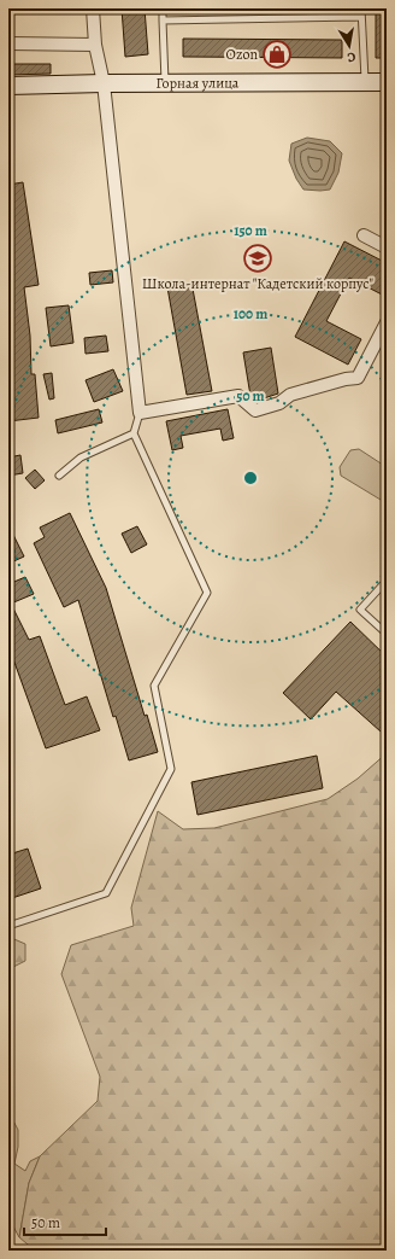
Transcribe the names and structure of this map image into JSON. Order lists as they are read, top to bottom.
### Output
{
  "streets": {
    "street": ["Горная улица"]
  },
  "places": {
    "shop": ["Ozon"],
    "school or university": ["Школа-интернат \"Кадетский корпус\""]
  },
  "scale_bar": "50 m",
  "north": "bottom",
  "rings": ["150 m", "100 m", "50 m"]
}
